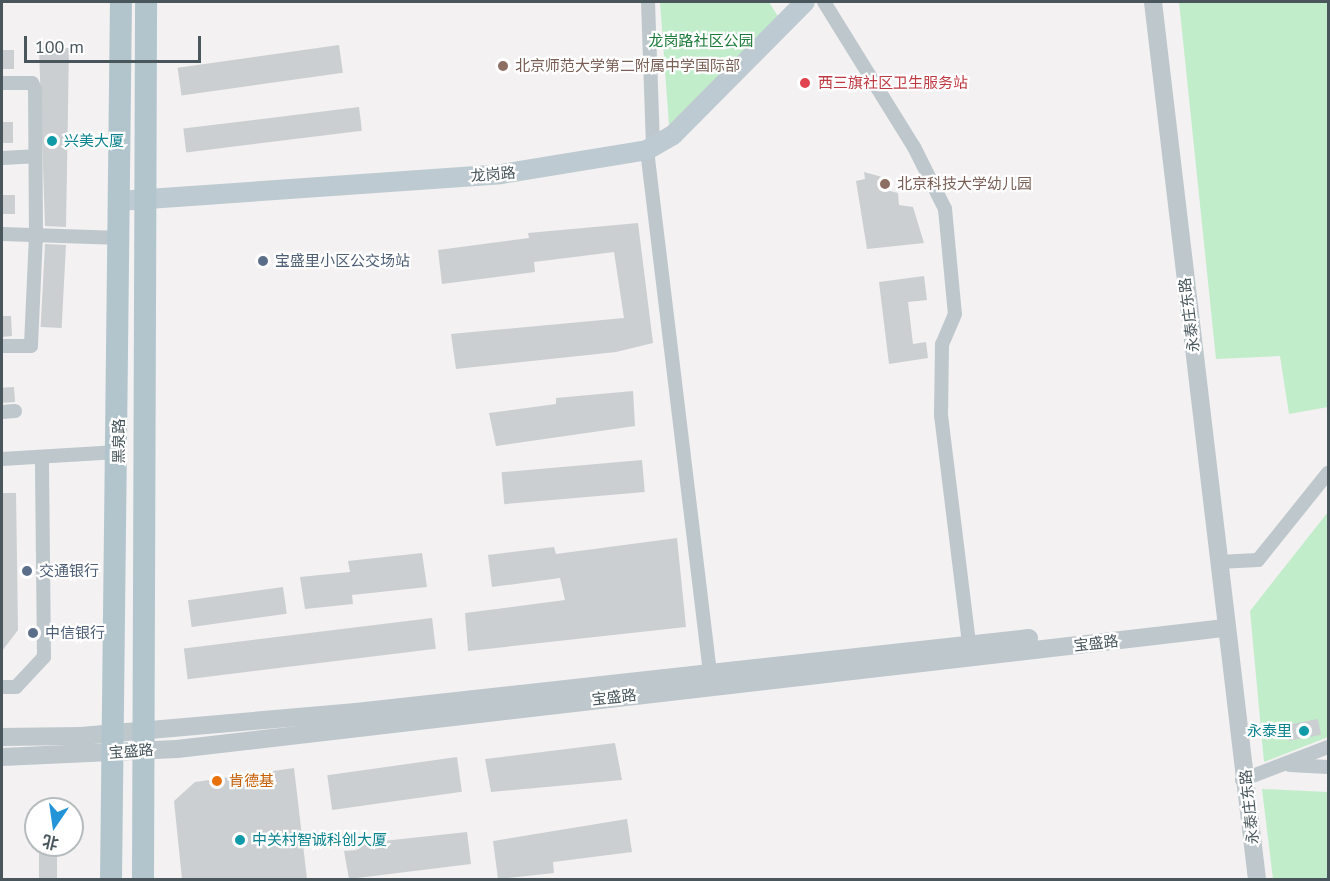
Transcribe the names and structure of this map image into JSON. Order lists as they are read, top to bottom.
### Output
{
  "streets": {
    "main road": ["龙岗路", "黑泉路"],
    "street": ["永泰庄东路", "宝盛路"]
  },
  "crossings": [
    ["龙岗路", "黑泉路"],
    ["永泰庄东路", "宝盛路"],
    ["黑泉路", "宝盛路"]
  ],
  "parks": ["龙岗路社区公园"],
  "places": [
    "北京师范大学第二附属中学国际部",
    "西三旗社区卫生服务站",
    "兴美大厦",
    "北京科技大学幼儿园",
    "宝盛里小区公交场站",
    "交通银行",
    "中信银行",
    "永泰里",
    "肯德基",
    "中关村智诚科创大厦"
  ],
  "scale_bar": "100 m",
  "north": "bottom"
}
